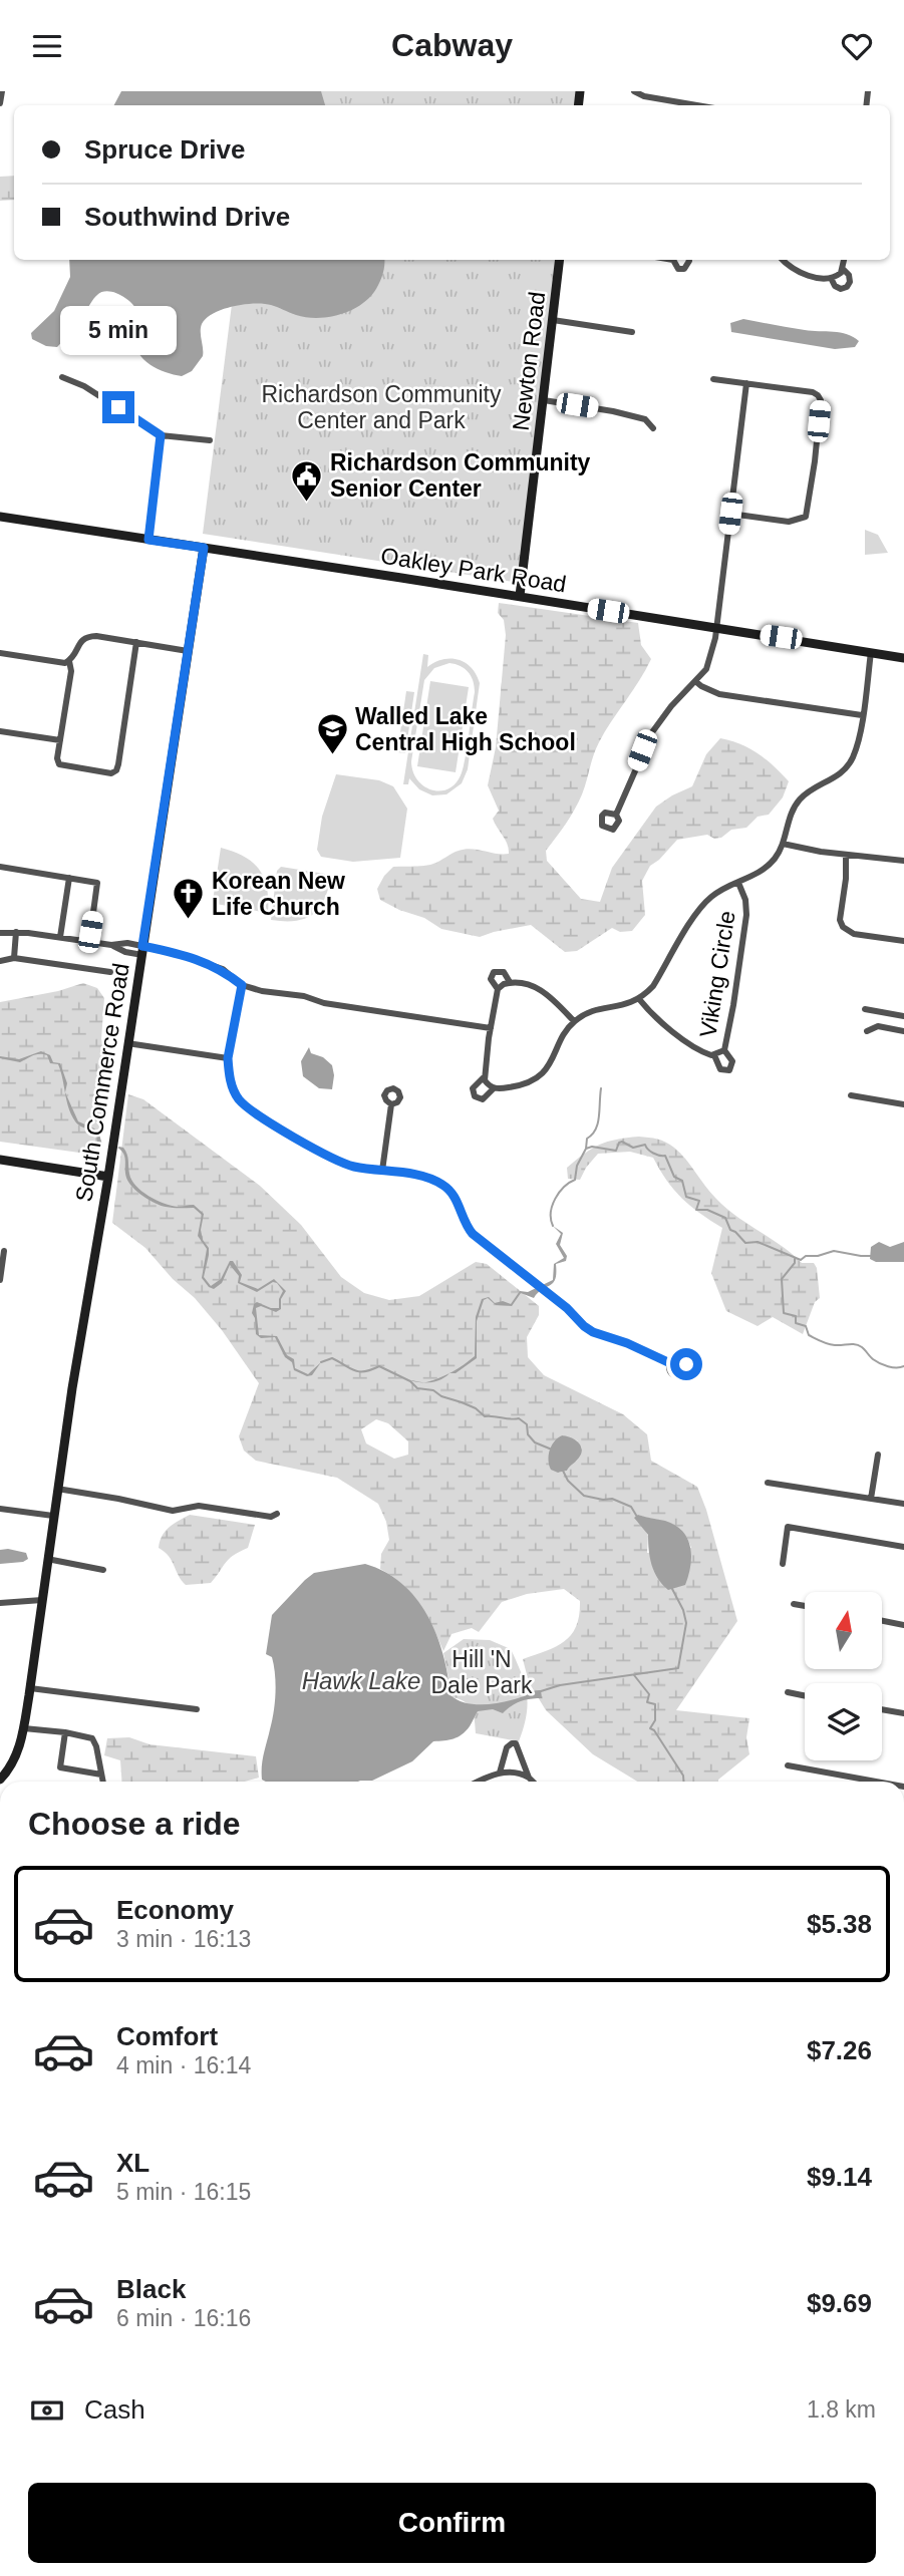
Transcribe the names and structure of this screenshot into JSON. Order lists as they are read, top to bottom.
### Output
{
  "streets": {
    "street": [
      "Newton Road",
      "Oakley Park Road",
      "Viking Circle",
      "South Commerce Road"
    ]
  },
  "crossings": [
    ["Newton Road", "Oakley Park Road"],
    ["Oakley Park Road", "South Commerce Road"]
  ],
  "water": ["Hawk Lake"],
  "parks": ["Richardson Community Center and Park", "Hill 'N Dale Park"],
  "places": {
    "public building": ["Richardson Community Senior Center"],
    "school or university": ["Walled Lake Central High School"],
    "church": ["Korean New Life Church"]
  },
  "north": "top",
  "page": {
    "header": "Cabway",
    "banner": ["Spruce Drive", "Southwind Drive"],
    "bubble": "5 min",
    "heading": "Choose a ride",
    "list": [
      {
        "name": "Economy",
        "note": "3 min · 16:13",
        "value": "$5.38"
      },
      {
        "name": "Comfort",
        "note": "4 min · 16:14",
        "value": "$7.26"
      },
      {
        "name": "XL",
        "note": "5 min · 16:15",
        "value": "$9.14"
      },
      {
        "name": "Black",
        "note": "6 min · 16:16",
        "value": "$9.69"
      }
    ],
    "pay": ["Cash", "1.8 km"],
    "buttons": "Confirm"
  }
}
